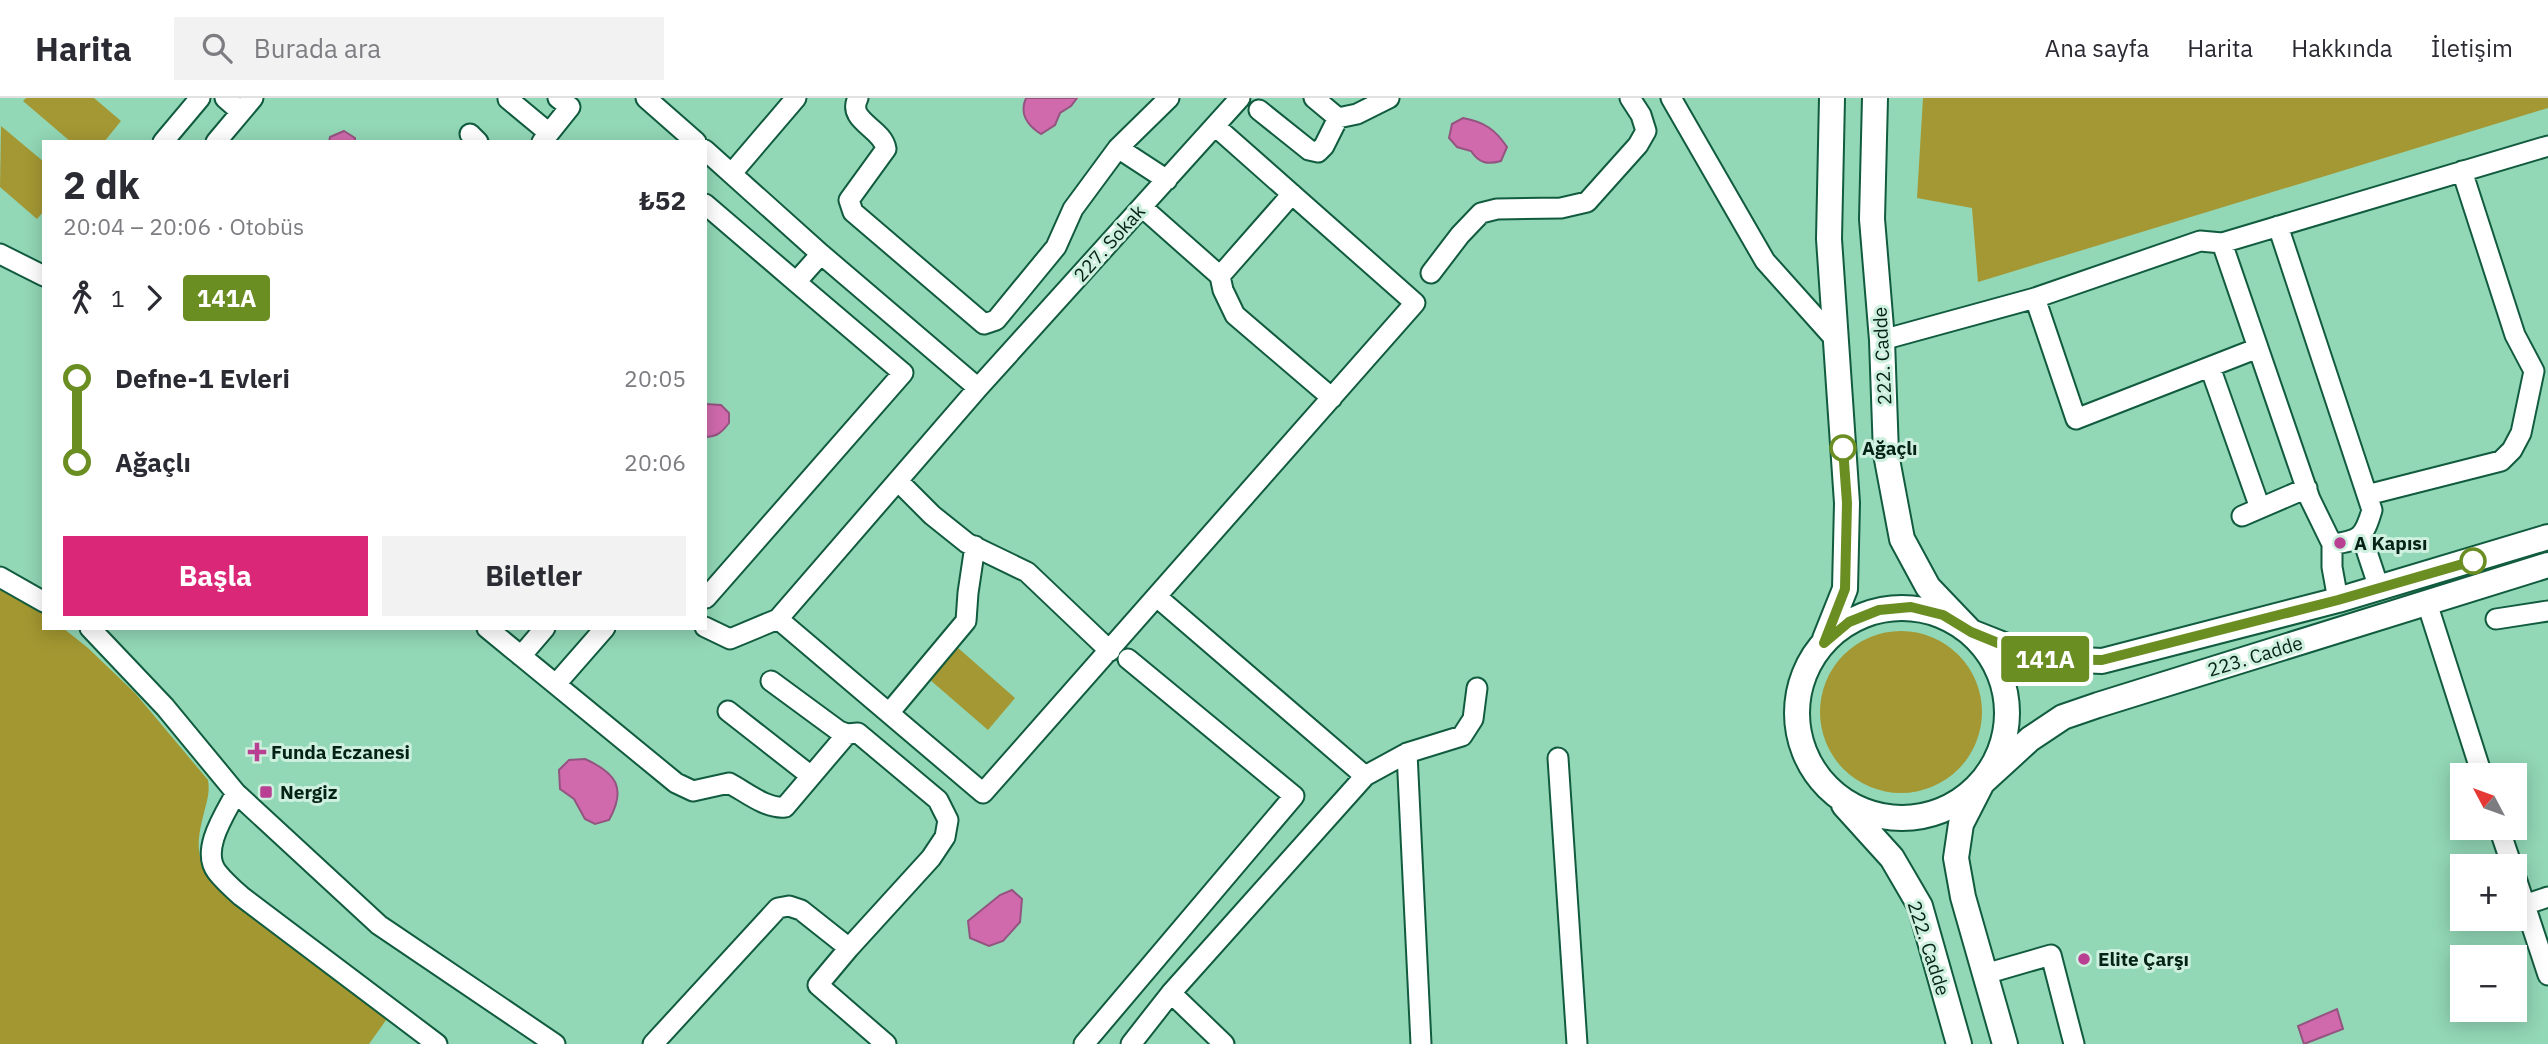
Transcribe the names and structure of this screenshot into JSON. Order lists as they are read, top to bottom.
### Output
{
  "streets": {
    "main road": ["222. Cadde", "223. Cadde"],
    "street": ["227. Sokak"]
  },
  "crossings": [
    ["222. Cadde", "223. Cadde"]
  ],
  "places": {
    "other": ["Ağaçlı", "A Kapısı", "Elite Çarşı"],
    "health": ["Funda Eczanesi"],
    "transit": ["Nergiz"]
  },
  "lines": ["bus line 141A"],
  "north": "top left",
  "page": {
    "header": "Harita",
    "search": "Burada ara",
    "nav": [
      "Ana sayfa",
      "Harita",
      "Hakkında",
      "İletişim"
    ],
    "on_map": "141A",
    "heading": ["2 dk", "20:04 – 20:06 · Otobüs", "₺52"],
    "legs": ["1", "141A"],
    "list": [
      {
        "name": "Defne-1 Evleri",
        "value": "20:05"
      },
      {
        "name": "Ağaçlı",
        "value": "20:06"
      }
    ],
    "buttons": ["Başla", "Biletler"],
    "map_buttons": ["+", "−"]
  }
}
